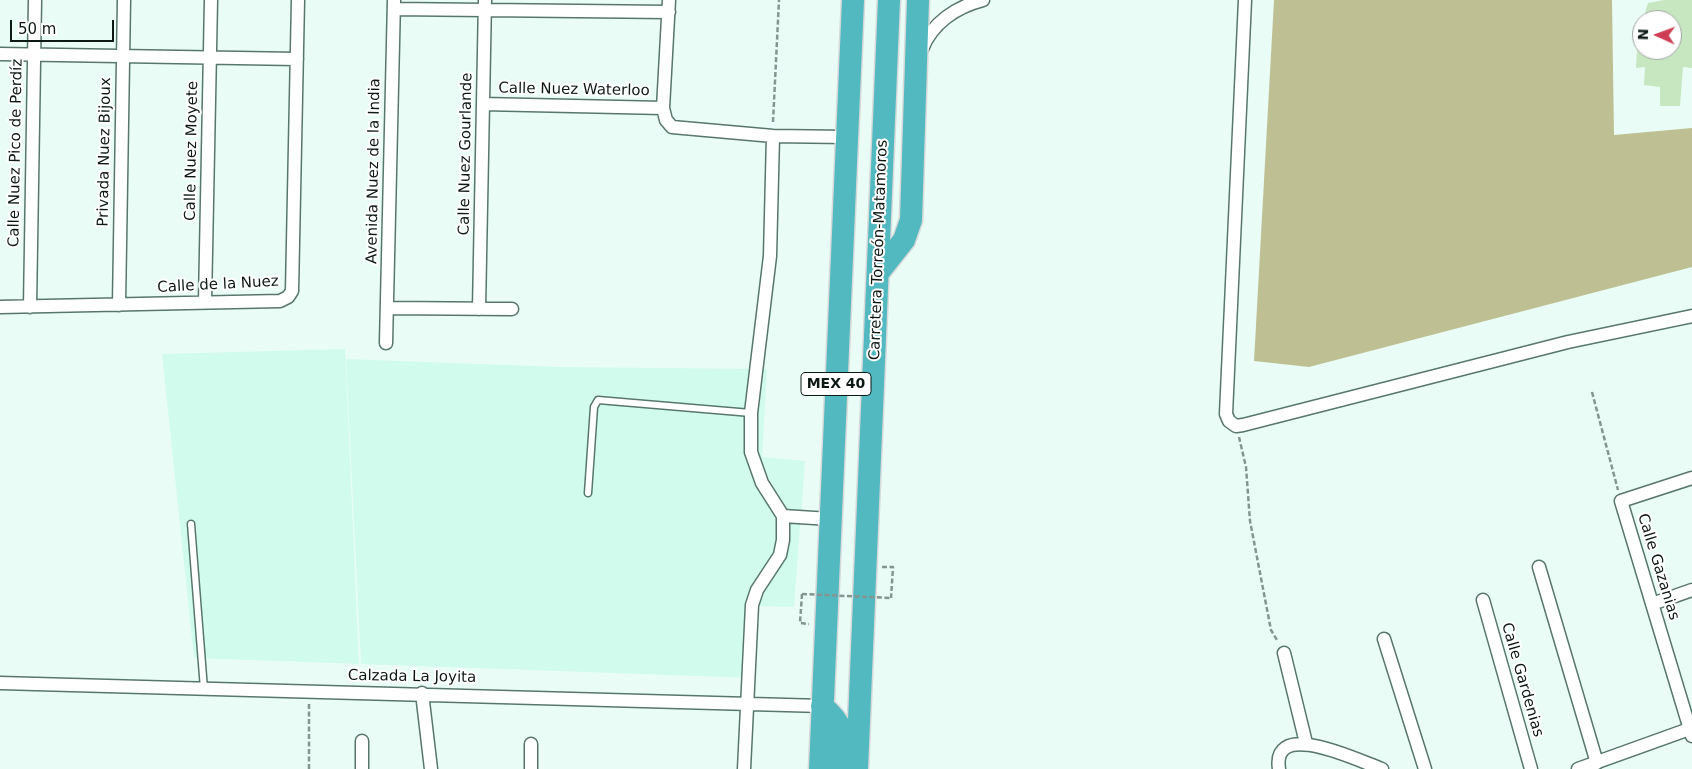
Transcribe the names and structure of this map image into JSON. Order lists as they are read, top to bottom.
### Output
{
  "streets": {
    "highway": ["Carretera Torreón-Matamoros", "MEX 40"],
    "street": [
      "Calle Nuez Waterloo",
      "Calle Nuez Moyete",
      "Privada Nuez Bijoux",
      "Calle Nuez Pico de Perdíz",
      "Calle Nuez Gourlande",
      "Avenida Nuez de la India",
      "Calle de la Nuez",
      "Calle Gazanias",
      "Calzada La Joyita",
      "Calle Gardenias"
    ]
  },
  "crossings": [
    ["Calle Nuez Waterloo", "Calle Nuez Gourlande"],
    ["Calle Nuez Moyete", "Calle de la Nuez"],
    ["Privada Nuez Bijoux", "Calle de la Nuez"],
    ["Calle Nuez Pico de Perdíz", "Calle de la Nuez"],
    ["MEX 40", "Calzada La Joyita"]
  ],
  "scale_bar": "50 m",
  "north": "left"
}
